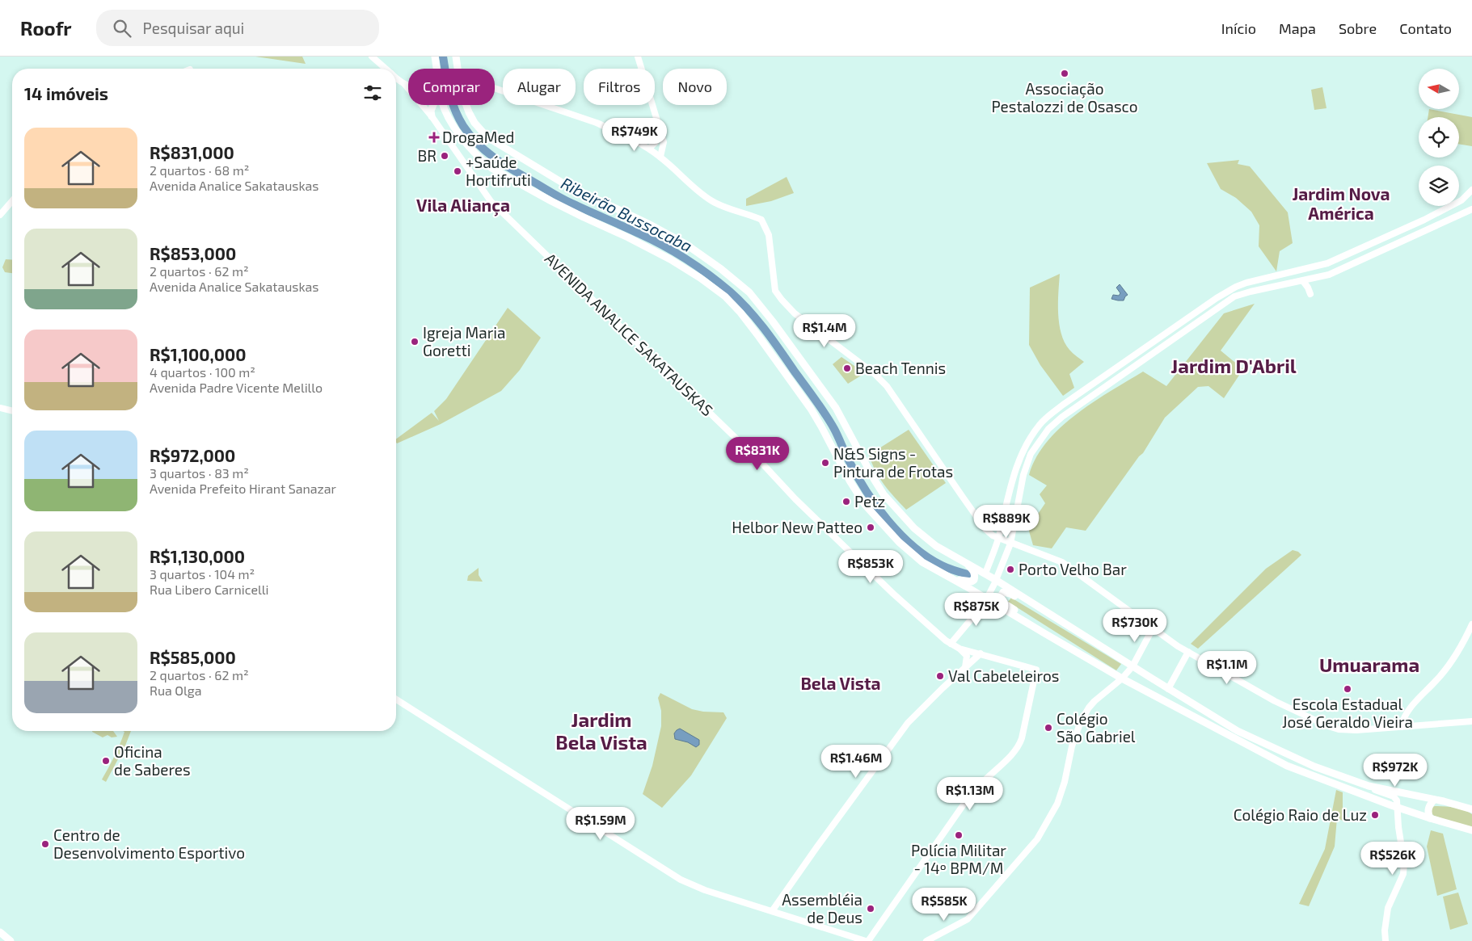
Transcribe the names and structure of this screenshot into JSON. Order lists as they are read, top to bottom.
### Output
{
  "streets": {
    "main road": ["AVENIDA ANALICE SAKATAUSKAS"]
  },
  "districts": [
    "Jardim Nova América",
    "Vila Aliança",
    "Jardim D'Abril",
    "Umuarama",
    "Bela Vista",
    "Jardim Bela Vista"
  ],
  "water": ["Ribeirão Bussocaba"],
  "places": {
    "other": [
      "Associação Pestalozzi de Osasco",
      "BR",
      "+Saúde Hortifruti",
      "Igreja Maria Goretti",
      "Beach Tennis",
      "N&S Signs - Pintura de Frotas",
      "Petz",
      "Helbor New Patteo",
      "Porto Velho Bar",
      "Val Cabeleleiros",
      "Escola Estadual José Geraldo Vieira",
      "Colégio São Gabriel",
      "Oficina de Saberes",
      "Colégio Raio de Luz",
      "Polícia Militar - 14º BPM/M",
      "Centro de Desenvolvimento Esportivo",
      "Assembléia de Deus"
    ],
    "health": ["DrogaMed"]
  },
  "north": "left",
  "page": {
    "header": "Roofr",
    "search": "Pesquisar aqui",
    "nav": [
      "Início",
      "Mapa",
      "Sobre",
      "Contato"
    ],
    "chip": [
      "Comprar",
      "Alugar",
      "Filtros",
      "Novo"
    ],
    "heading": "14 imóveis",
    "list": [
      {
        "name": "R$831,000",
        "note": "2 quartos · 68 m² · Avenida Analice Sakatauskas"
      },
      {
        "name": "R$853,000",
        "note": "2 quartos · 62 m² · Avenida Analice Sakatauskas"
      },
      {
        "name": "R$1,100,000",
        "note": "4 quartos · 100 m² · Avenida Padre Vicente Melillo"
      },
      {
        "name": "R$972,000",
        "note": "3 quartos · 83 m² · Avenida Prefeito Hirant Sanazar"
      },
      {
        "name": "R$1,130,000",
        "note": "3 quartos · 104 m² · Rua Libero Carnicelli"
      },
      {
        "name": "R$585,000",
        "note": "2 quartos · 62 m² · Rua Olga"
      }
    ],
    "price": [
      "R$749K",
      "R$1.4M",
      "R$831K",
      "R$889K",
      "R$853K",
      "R$875K",
      "R$730K",
      "R$1.1M",
      "R$1.46M",
      "R$972K",
      "R$1.13M",
      "R$1.59M",
      "R$526K",
      "R$585K"
    ]
  }
}
